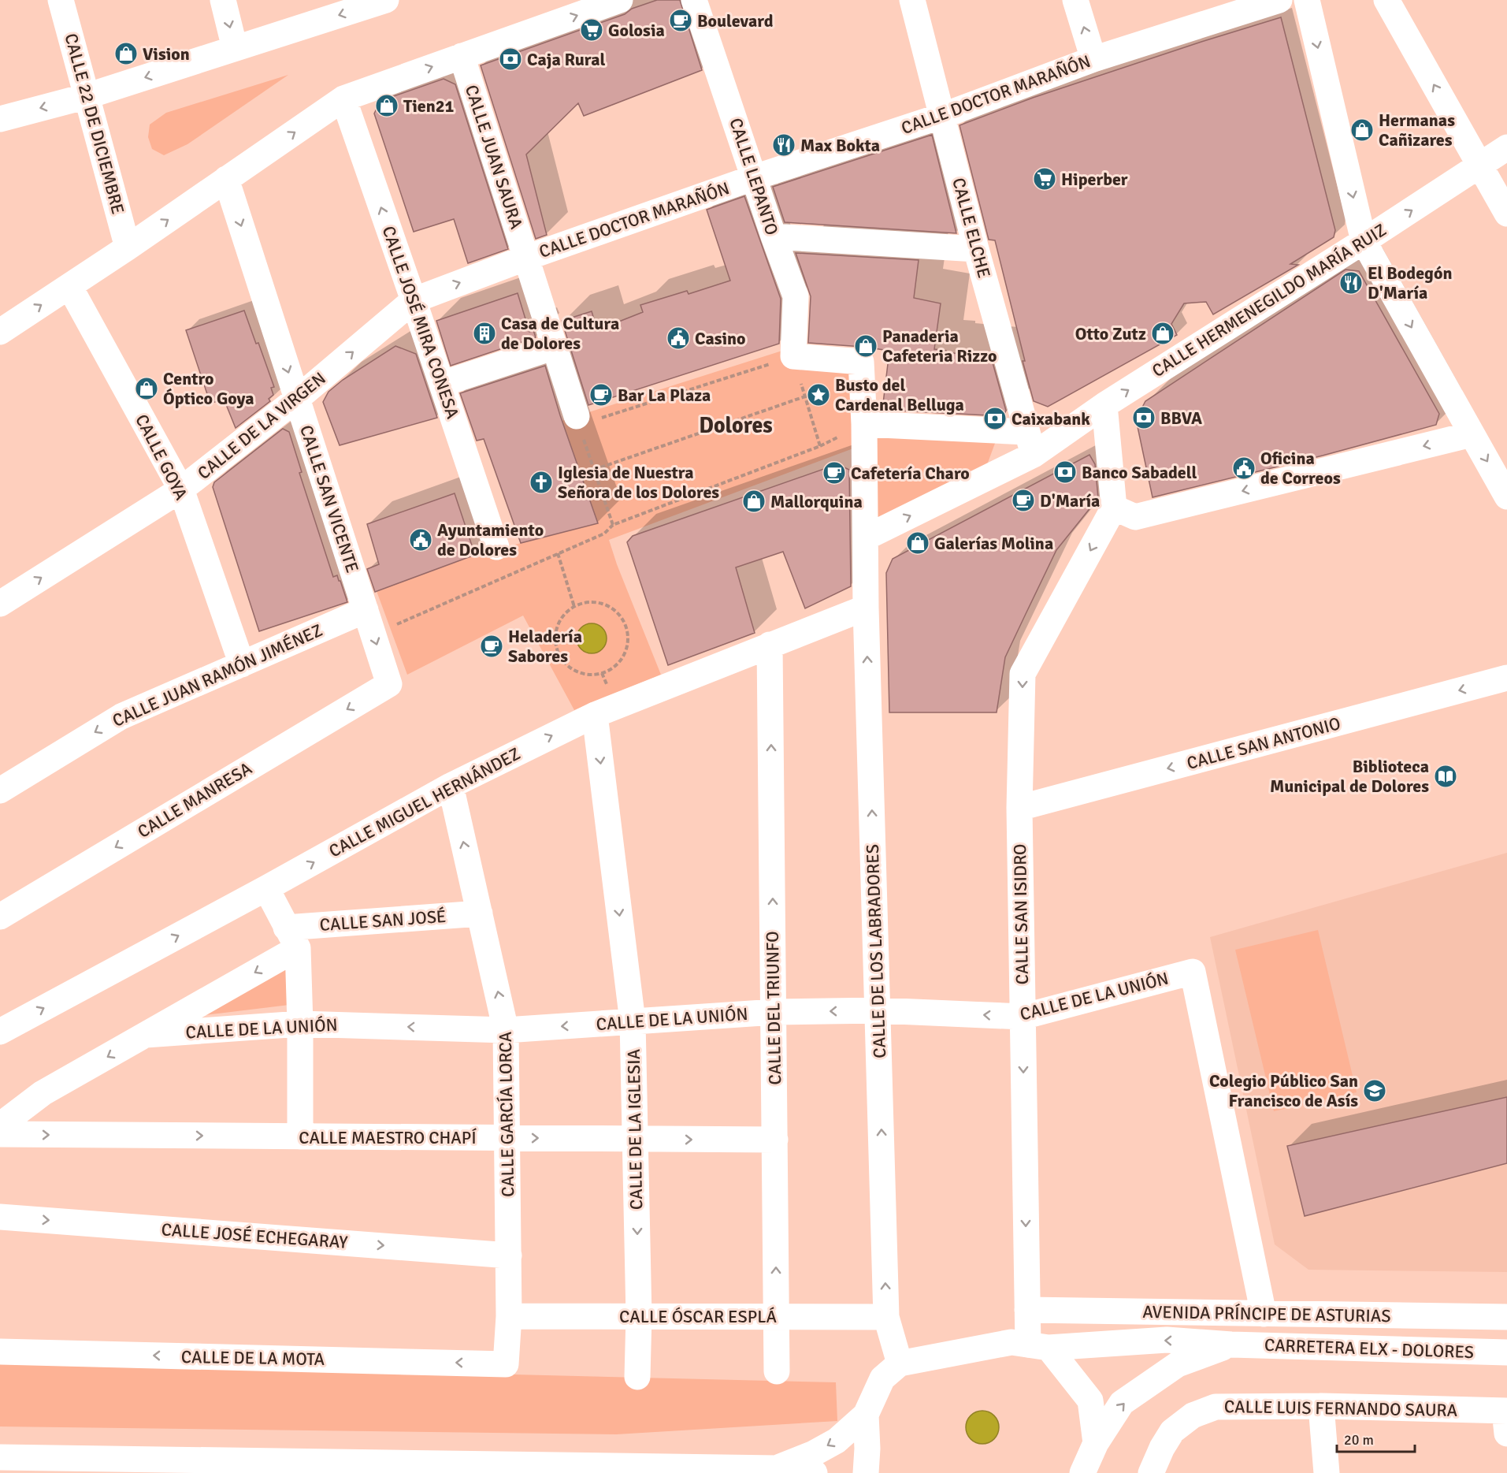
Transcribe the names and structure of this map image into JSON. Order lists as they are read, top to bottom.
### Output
{
  "streets": {
    "street": [
      "CALLE DOCTOR MARAÑÓN",
      "CALLE 22 DE DICIEMBRE",
      "CALLE JUAN SAURA",
      "CALLE LEPANTO",
      "CALLE ELCHE",
      "CALLE HERMENEGILDO MARÍA RUIZ",
      "CALLE JOSÉ MIRA CONESA",
      "CALLE DE LA VIRGEN",
      "CALLE GOYA",
      "CALLE SAN VICENTE",
      "CALLE JUAN RAMÓN JIMÉNEZ",
      "CALLE SAN ANTONIO",
      "CALLE MANRESA",
      "CALLE MIGUEL HERNÁNDEZ",
      "CALLE SAN ISIDRO",
      "CALLE SAN JOSÉ",
      "CALLE DE LOS LABRADORES",
      "CALLE DE LA UNIÓN",
      "CALLE DEL TRIUNFO",
      "CALLE GARCÍA LORCA",
      "CALLE DE LA IGLESIA",
      "CALLE MAESTRO CHAPÍ",
      "CALLE JOSÉ ECHEGARAY",
      "AVENIDA PRÍNCIPE DE ASTURIAS",
      "CALLE ÓSCAR ESPLÁ",
      "CARRETERA ELX - DOLORES",
      "CALLE DE LA MOTA",
      "CALLE LUIS FERNANDO SAURA"
    ]
  },
  "crossings": [
    ["CALLE DOCTOR MARAÑÓN", "CALLE JUAN SAURA"],
    ["CALLE DOCTOR MARAÑÓN", "CALLE LEPANTO"],
    ["CALLE DOCTOR MARAÑÓN", "CALLE ELCHE"],
    ["CALLE DOCTOR MARAÑÓN", "CALLE DE LA VIRGEN"],
    ["CALLE JUAN SAURA", "CALLE DE LA VIRGEN"],
    ["CALLE LEPANTO", "CALLE DE LOS LABRADORES"],
    ["CALLE ELCHE", "CALLE HERMENEGILDO MARÍA RUIZ"],
    ["CALLE HERMENEGILDO MARÍA RUIZ", "CALLE DE LOS LABRADORES"],
    ["CALLE JOSÉ MIRA CONESA", "CALLE DE LA VIRGEN"],
    ["CALLE DE LA VIRGEN", "CALLE GOYA"],
    ["CALLE DE LA VIRGEN", "CALLE SAN VICENTE"],
    ["CALLE GOYA", "CALLE JUAN RAMÓN JIMÉNEZ"],
    ["CALLE SAN VICENTE", "CALLE JUAN RAMÓN JIMÉNEZ"],
    ["CALLE SAN VICENTE", "CALLE MANRESA"],
    ["CALLE SAN ANTONIO", "CALLE SAN ISIDRO"],
    ["CALLE MIGUEL HERNÁNDEZ", "CALLE DE LOS LABRADORES"],
    ["CALLE MIGUEL HERNÁNDEZ", "CALLE DEL TRIUNFO"],
    ["CALLE MIGUEL HERNÁNDEZ", "CALLE GARCÍA LORCA"],
    ["CALLE MIGUEL HERNÁNDEZ", "CALLE DE LA IGLESIA"],
    ["CALLE SAN ISIDRO", "CALLE DE LA UNIÓN"],
    ["CALLE SAN ISIDRO", "AVENIDA PRÍNCIPE DE ASTURIAS"],
    ["CALLE SAN ISIDRO", "CARRETERA ELX - DOLORES"],
    ["CALLE SAN JOSÉ", "CALLE GARCÍA LORCA"],
    ["CALLE DE LOS LABRADORES", "CALLE DE LA UNIÓN"],
    ["CALLE DE LOS LABRADORES", "CALLE ÓSCAR ESPLÁ"],
    ["CALLE DE LOS LABRADORES", "CARRETERA ELX - DOLORES"],
    ["CALLE DE LA UNIÓN", "CALLE DEL TRIUNFO"],
    ["CALLE DE LA UNIÓN", "CALLE GARCÍA LORCA"],
    ["CALLE DE LA UNIÓN", "CALLE DE LA IGLESIA"],
    ["CALLE DE LA UNIÓN", "AVENIDA PRÍNCIPE DE ASTURIAS"],
    ["CALLE DEL TRIUNFO", "CALLE MAESTRO CHAPÍ"],
    ["CALLE DEL TRIUNFO", "CALLE ÓSCAR ESPLÁ"],
    ["CALLE GARCÍA LORCA", "CALLE MAESTRO CHAPÍ"],
    ["CALLE GARCÍA LORCA", "CALLE JOSÉ ECHEGARAY"],
    ["CALLE GARCÍA LORCA", "CALLE ÓSCAR ESPLÁ"],
    ["CALLE GARCÍA LORCA", "CALLE DE LA MOTA"],
    ["CALLE DE LA IGLESIA", "CALLE MAESTRO CHAPÍ"],
    ["CALLE DE LA IGLESIA", "CALLE ÓSCAR ESPLÁ"]
  ],
  "one_way": [
    "CALLE JOSÉ MIRA CONESA",
    "CALLE SAN VICENTE",
    "CALLE JUAN RAMÓN JIMÉNEZ",
    "CALLE SAN ANTONIO",
    "CALLE SAN ISIDRO",
    "CALLE DE LOS LABRADORES",
    "CALLE DE LA UNIÓN",
    "CALLE DEL TRIUNFO",
    "CALLE DE LA IGLESIA",
    "CALLE MAESTRO CHAPÍ"
  ],
  "districts": ["Dolores"],
  "places": {
    "cafe": [
      "Boulevard",
      "Bar La Plaza",
      "Cafetería Charo",
      "D'María",
      "Heladería Sabores"
    ],
    "supermarket": ["Golosia", "Hiperber"],
    "shop": [
      "Vision",
      "Tien21",
      "Hermanas Cañizares",
      "Otto Zutz",
      "Panaderia Cafeteria Rizzo",
      "Centro Óptico Goya",
      "Mallorquina",
      "Galerías Molina"
    ],
    "bank": [
      "Caja Rural",
      "BBVA",
      "Caixabank",
      "Banco Sabadell"
    ],
    "restaurant": ["Max Bokta", "El Bodegón D'María"],
    "building": ["Casa de Cultura de Dolores"],
    "public building": ["Casino", "Oficina de Correos", "Ayuntamiento de Dolores"],
    "place": ["Busto del Cardenal Belluga"],
    "church": ["Iglesia de Nuestra Señora de los Dolores"],
    "library": ["Biblioteca Municipal de Dolores"],
    "school or university": ["Colegio Público San Francisco de Asís"]
  },
  "scale_bar": "20 m"
}
